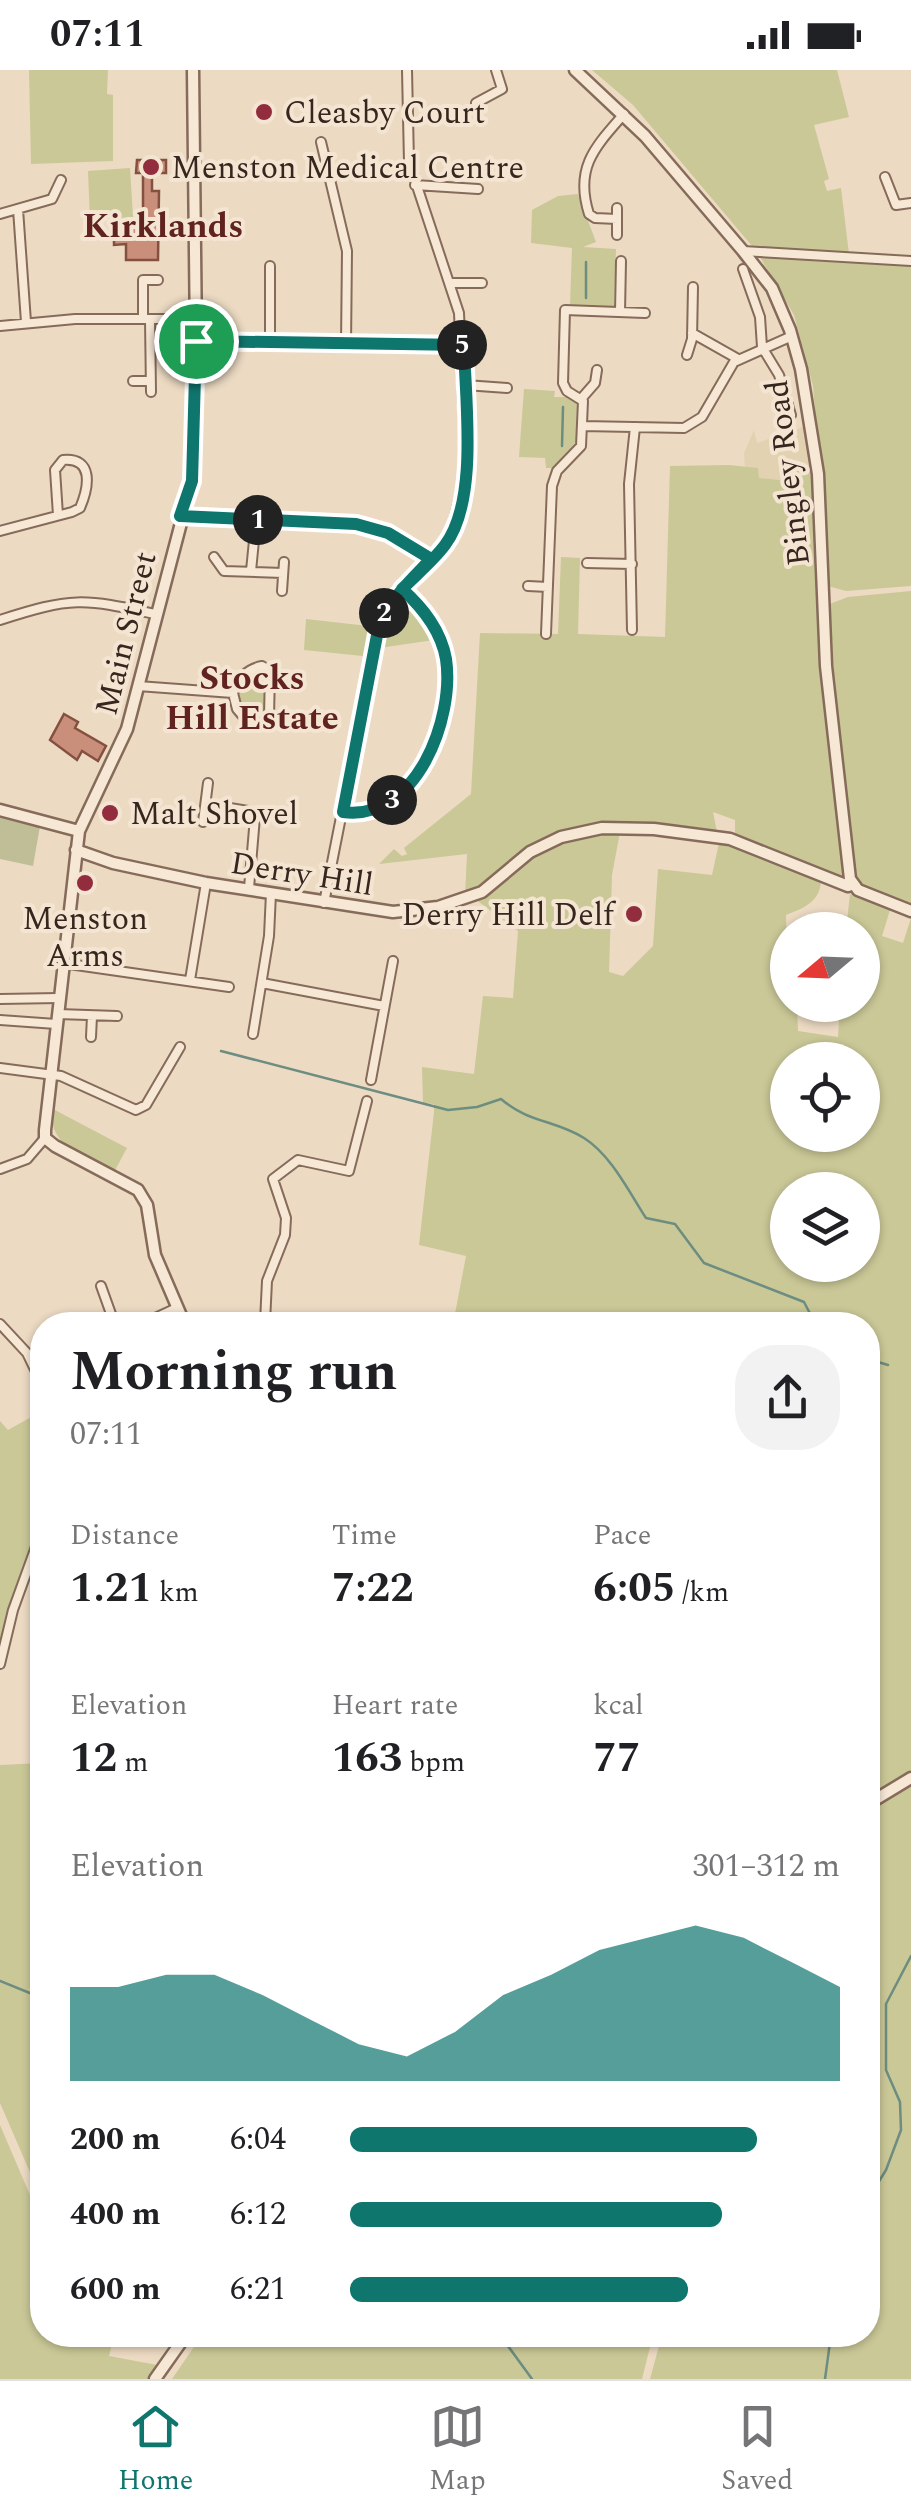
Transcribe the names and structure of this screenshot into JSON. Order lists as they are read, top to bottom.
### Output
{
  "streets": {
    "street": ["Bingley Road", "Main Street", "Derry Hill"]
  },
  "crossings": [
    ["Bingley Road", "Derry Hill"],
    ["Main Street", "Derry Hill"]
  ],
  "districts": ["Kirklands", "Stocks Hill Estate"],
  "places": [
    "Cleasby Court",
    "Menston Medical Centre",
    "Malt Shovel",
    "Menston Arms",
    "Derry Hill Delf"
  ],
  "north": "left",
  "page": {
    "status": "07:11",
    "pins": [
      "5",
      "1",
      "2",
      "3"
    ],
    "heading": ["Morning run", "07:11"],
    "stats": [
      ["Distance", "1.21 km"],
      ["Time", "7:22"],
      ["Pace", "6:05 /km"],
      ["Elevation", "12 m"],
      ["Heart rate", "163 bpm"],
      ["kcal", "77"]
    ],
    "chart": ["Elevation", "301–312 m"],
    "list": [
      {
        "name": "200 m",
        "note": "6:04"
      },
      {
        "name": "400 m",
        "note": "6:12"
      },
      {
        "name": "600 m",
        "note": "6:21"
      }
    ],
    "tabs": ["Home", "Map", "Saved"]
  }
}
